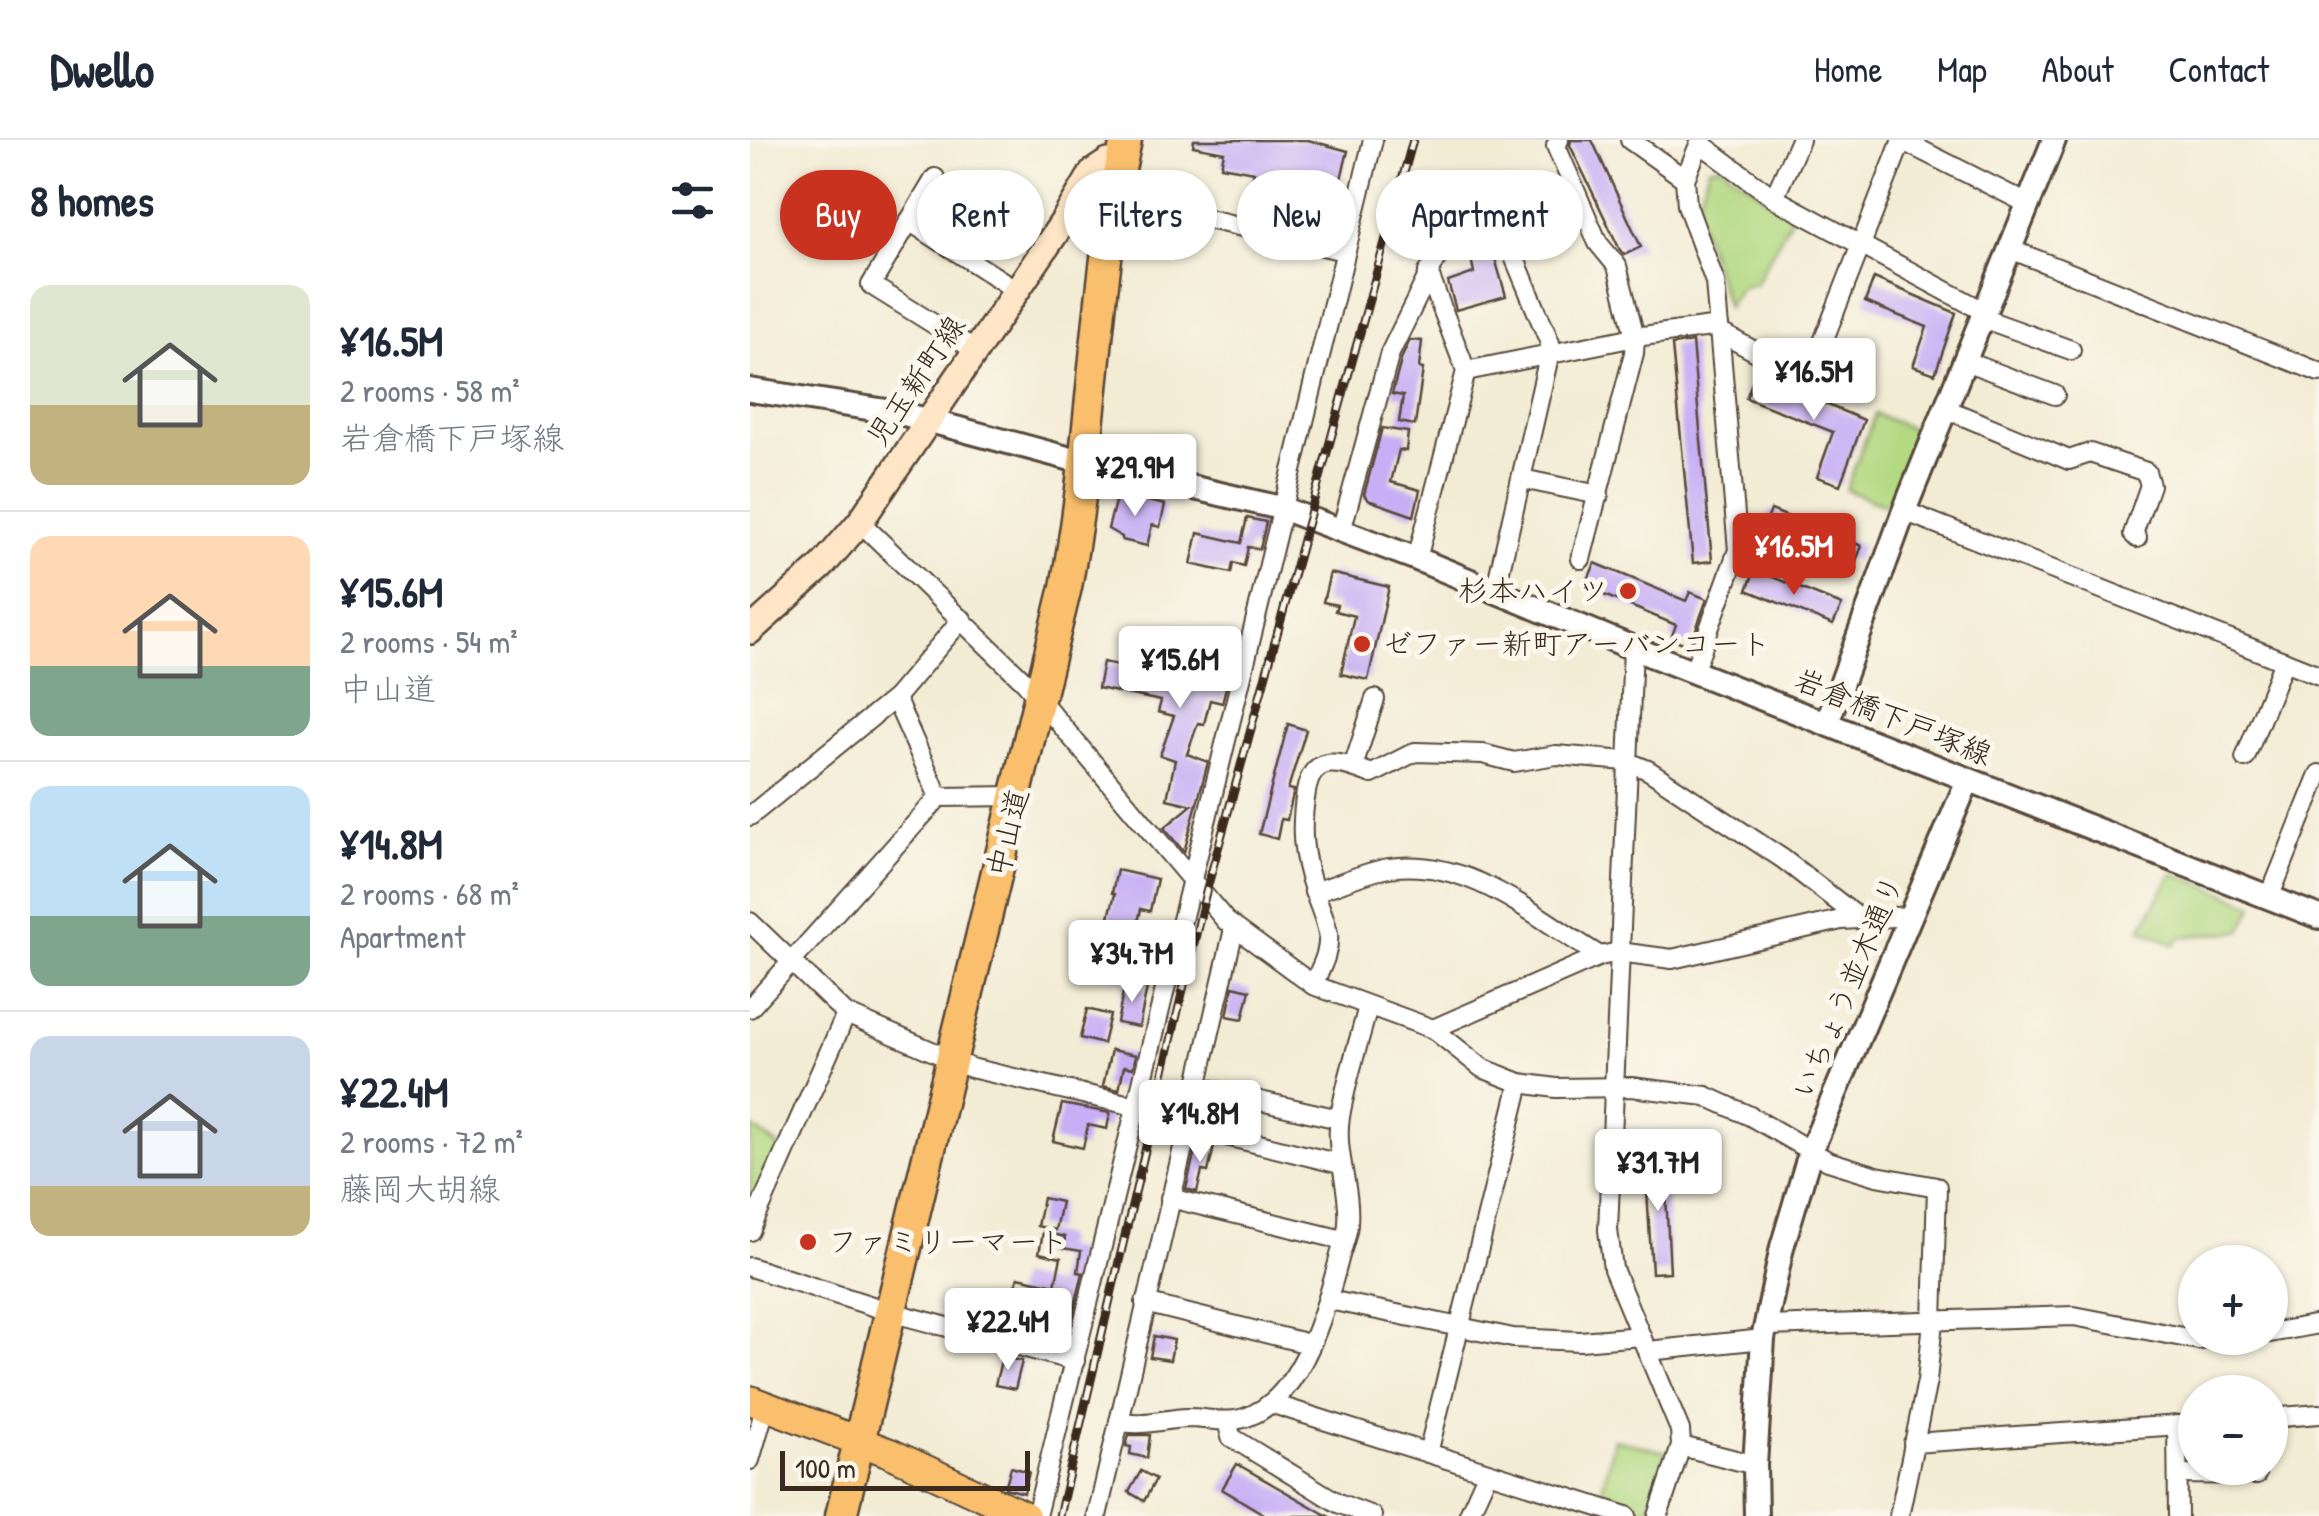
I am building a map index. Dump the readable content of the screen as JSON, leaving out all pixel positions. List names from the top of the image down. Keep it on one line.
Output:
{"streets":{"highway":["中山道"],"main road":["児玉新町線"],"street":["岩倉橋下戸塚線","いちょう並木通り"]},"crossings":[["児玉新町線","岩倉橋下戸塚線"],["岩倉橋下戸塚線","中山道"],["岩倉橋下戸塚線","いちょう並木通り"]],"places":["杉本ハイツ","ゼファー新町アーバンコート","ファミリーマート"],"scale_bar":"100 m","page":{"header":"Dwello","nav":["Home","Map","About","Contact"],"heading":"8 homes","chip":["Buy","Rent","Filters","New","Apartment"],"list":[{"name":"¥16.5M","note":"2 rooms · 58 m² · 岩倉橋下戸塚線"},{"name":"¥15.6M","note":"2 rooms · 54 m² · 中山道"},{"name":"¥14.8M","note":"2 rooms · 68 m² · Apartment"},{"name":"¥22.4M","note":"2 rooms · 72 m² · 藤岡大胡線"}],"price":["¥16.5M","¥29.9M","¥16.5M","¥15.6M","¥34.7M","¥14.8M","¥31.7M","¥22.4M"],"map_buttons":["+","−"],"scale":"100 m"}}
